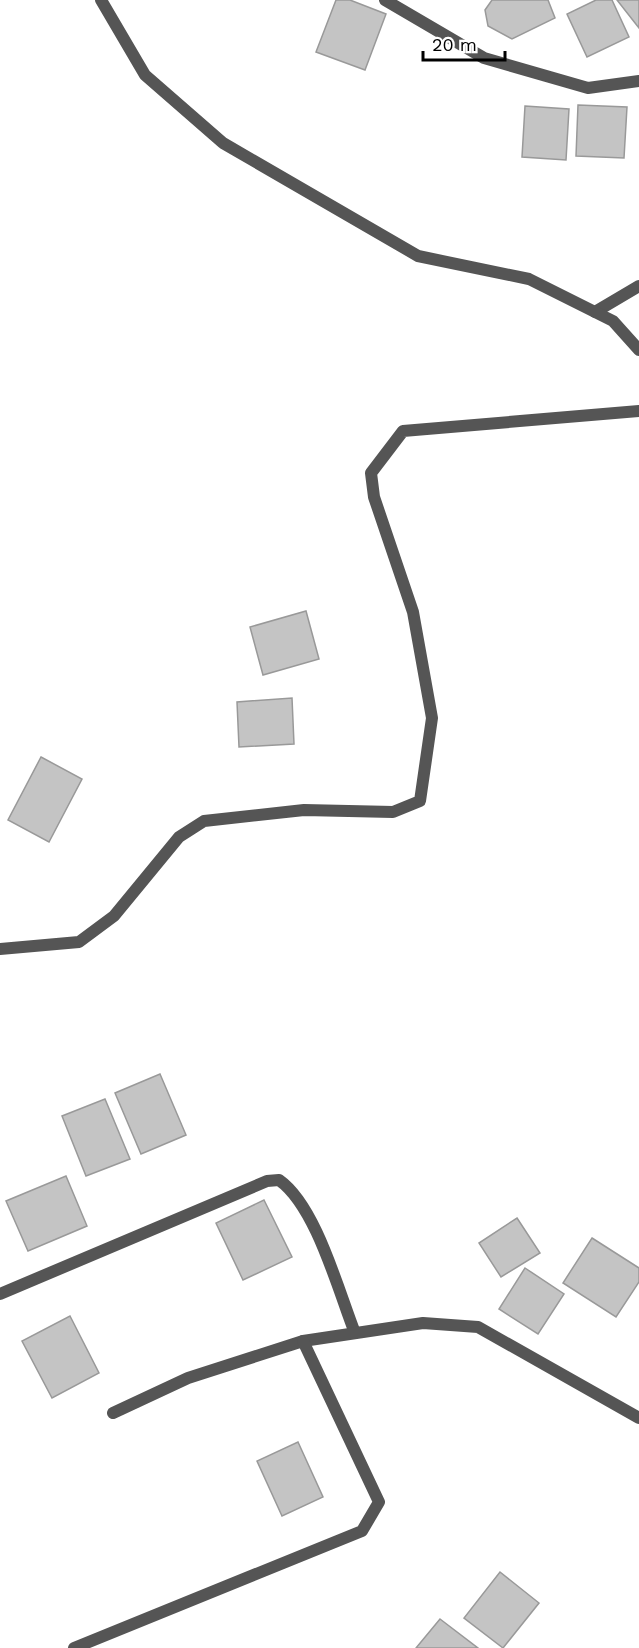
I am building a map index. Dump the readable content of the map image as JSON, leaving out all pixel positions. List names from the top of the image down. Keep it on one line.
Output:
{"scale_bar":"20 m"}
